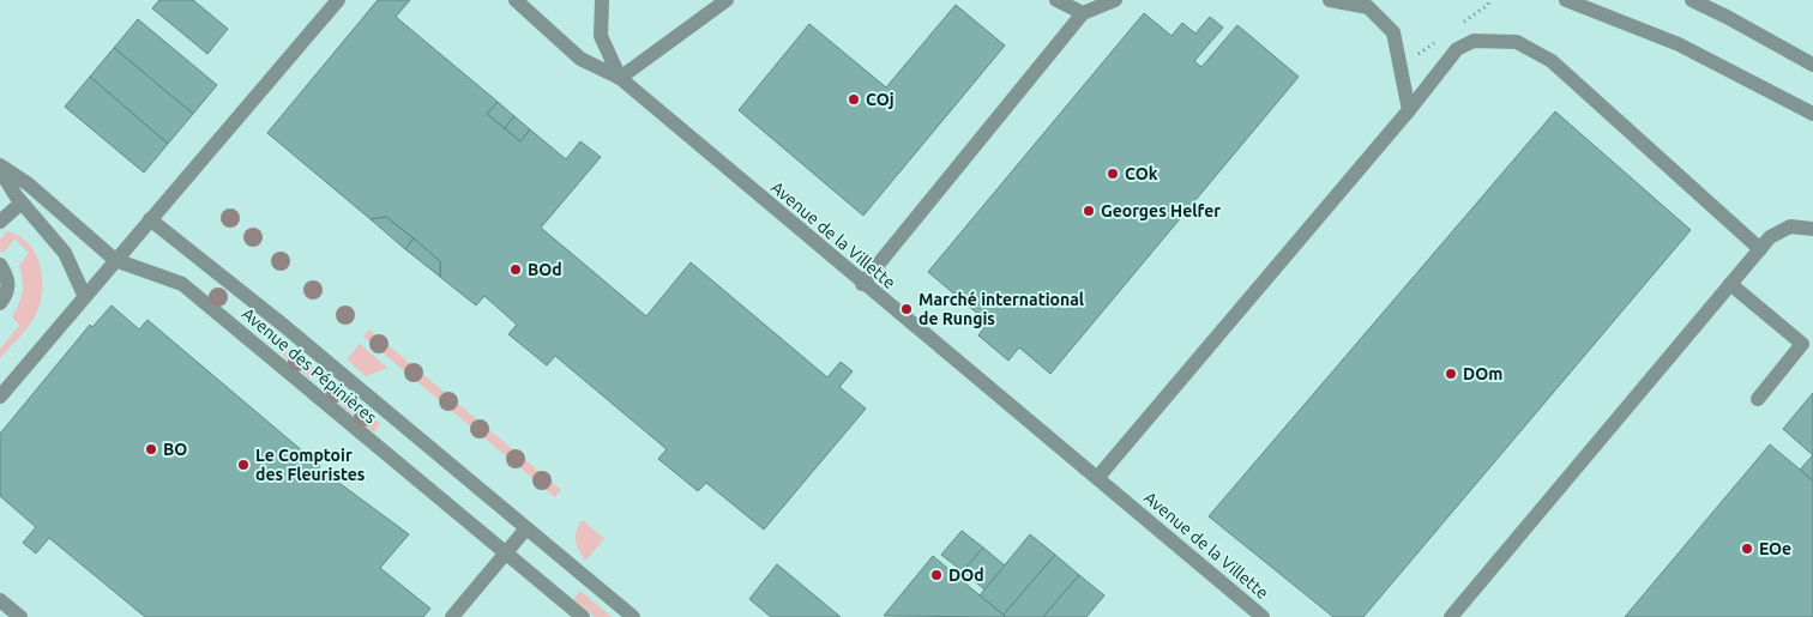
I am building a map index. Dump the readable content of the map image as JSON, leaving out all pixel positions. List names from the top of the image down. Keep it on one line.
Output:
{"streets":{"street":["Avenue de la Villette","Avenue des Pépinières"]},"places":["COj","COk","Georges Helfer","BOd","Marché international de Rungis","DOm","BO","Le Comptoir des Fleuristes","EOe","DOd"]}
